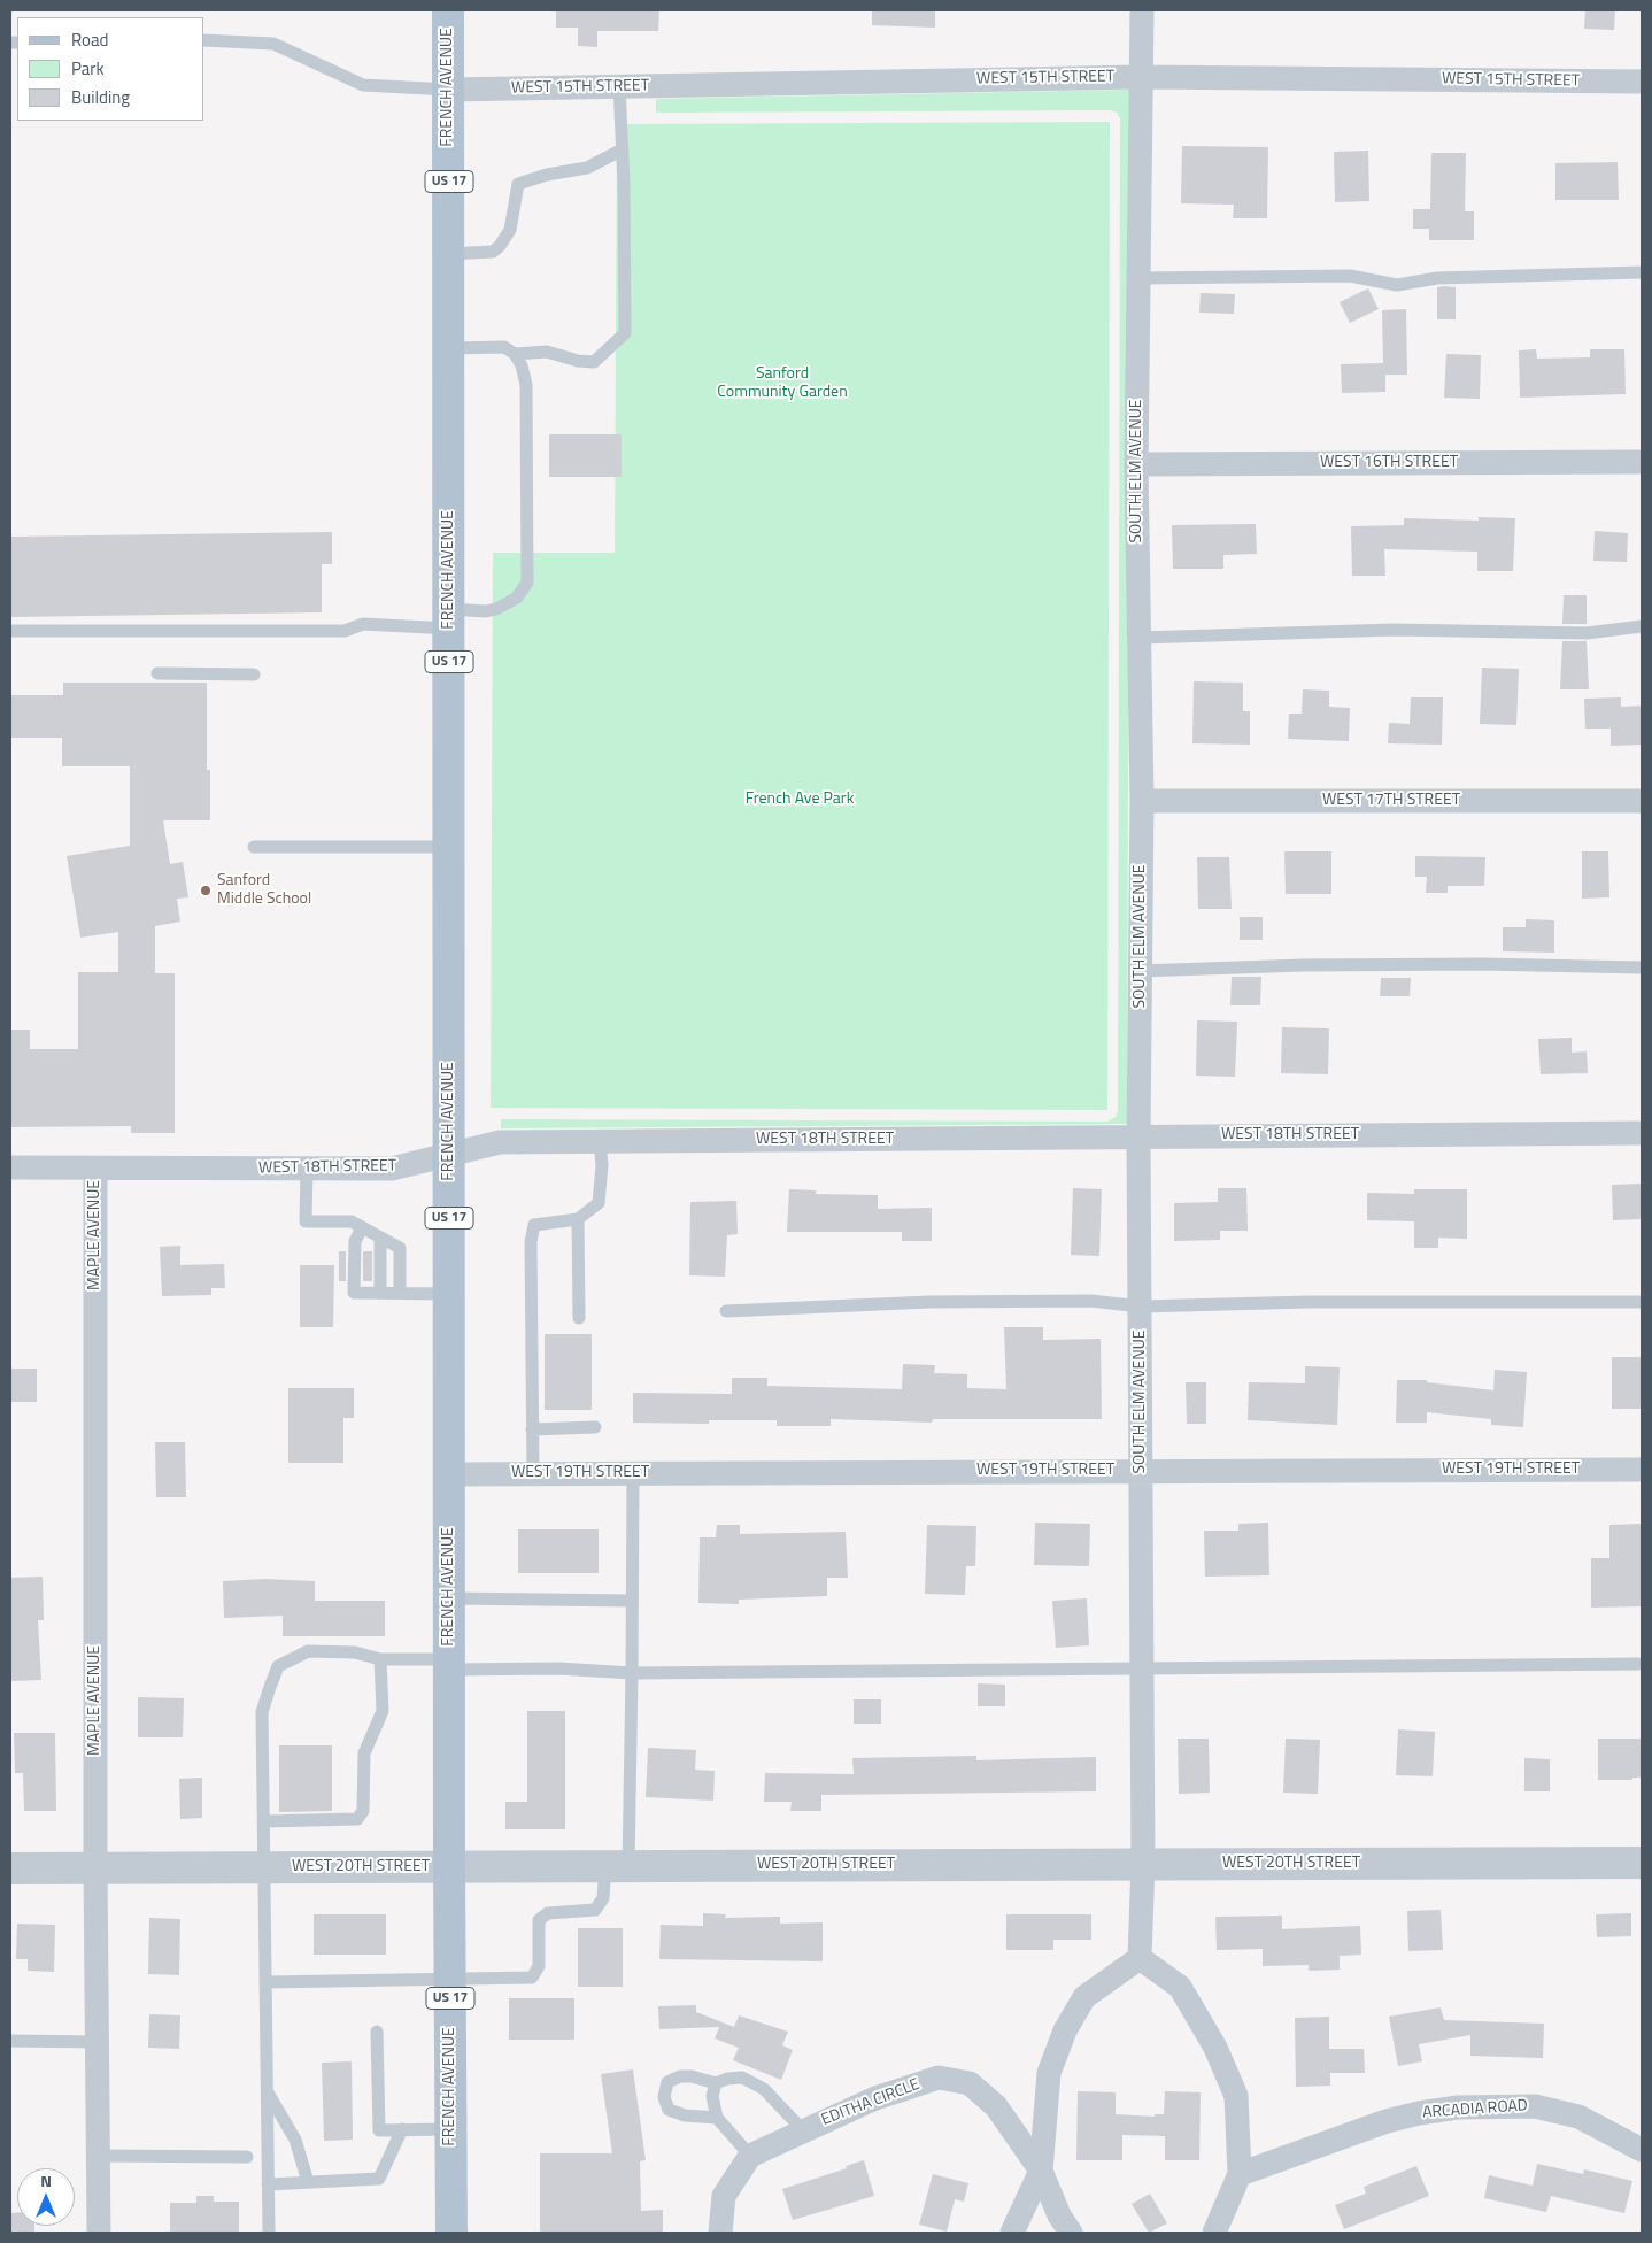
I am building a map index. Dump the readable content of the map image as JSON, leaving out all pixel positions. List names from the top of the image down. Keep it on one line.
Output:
{"streets":{"main road":["FRENCH AVENUE","US 17"],"street":["WEST 15TH STREET","WEST 16TH STREET","SOUTH ELM AVENUE","WEST 17TH STREET","WEST 18TH STREET","MAPLE AVENUE","WEST 19TH STREET","WEST 20TH STREET","EDITHA CIRCLE","ARCADIA ROAD"]},"crossings":[["WEST 15TH STREET","FRENCH AVENUE"],["WEST 15TH STREET","SOUTH ELM AVENUE"],["FRENCH AVENUE","WEST 18TH STREET"],["FRENCH AVENUE","WEST 19TH STREET"],["FRENCH AVENUE","WEST 20TH STREET"],["WEST 16TH STREET","SOUTH ELM AVENUE"],["SOUTH ELM AVENUE","WEST 17TH STREET"],["SOUTH ELM AVENUE","WEST 18TH STREET"],["SOUTH ELM AVENUE","WEST 19TH STREET"],["SOUTH ELM AVENUE","WEST 20TH STREET"],["WEST 18TH STREET","MAPLE AVENUE"],["MAPLE AVENUE","WEST 20TH STREET"]],"parks":["Sanford Community Garden","French Ave Park"],"places":["Sanford Middle School"],"legend":["Road","Park","Building"],"north":"top"}
